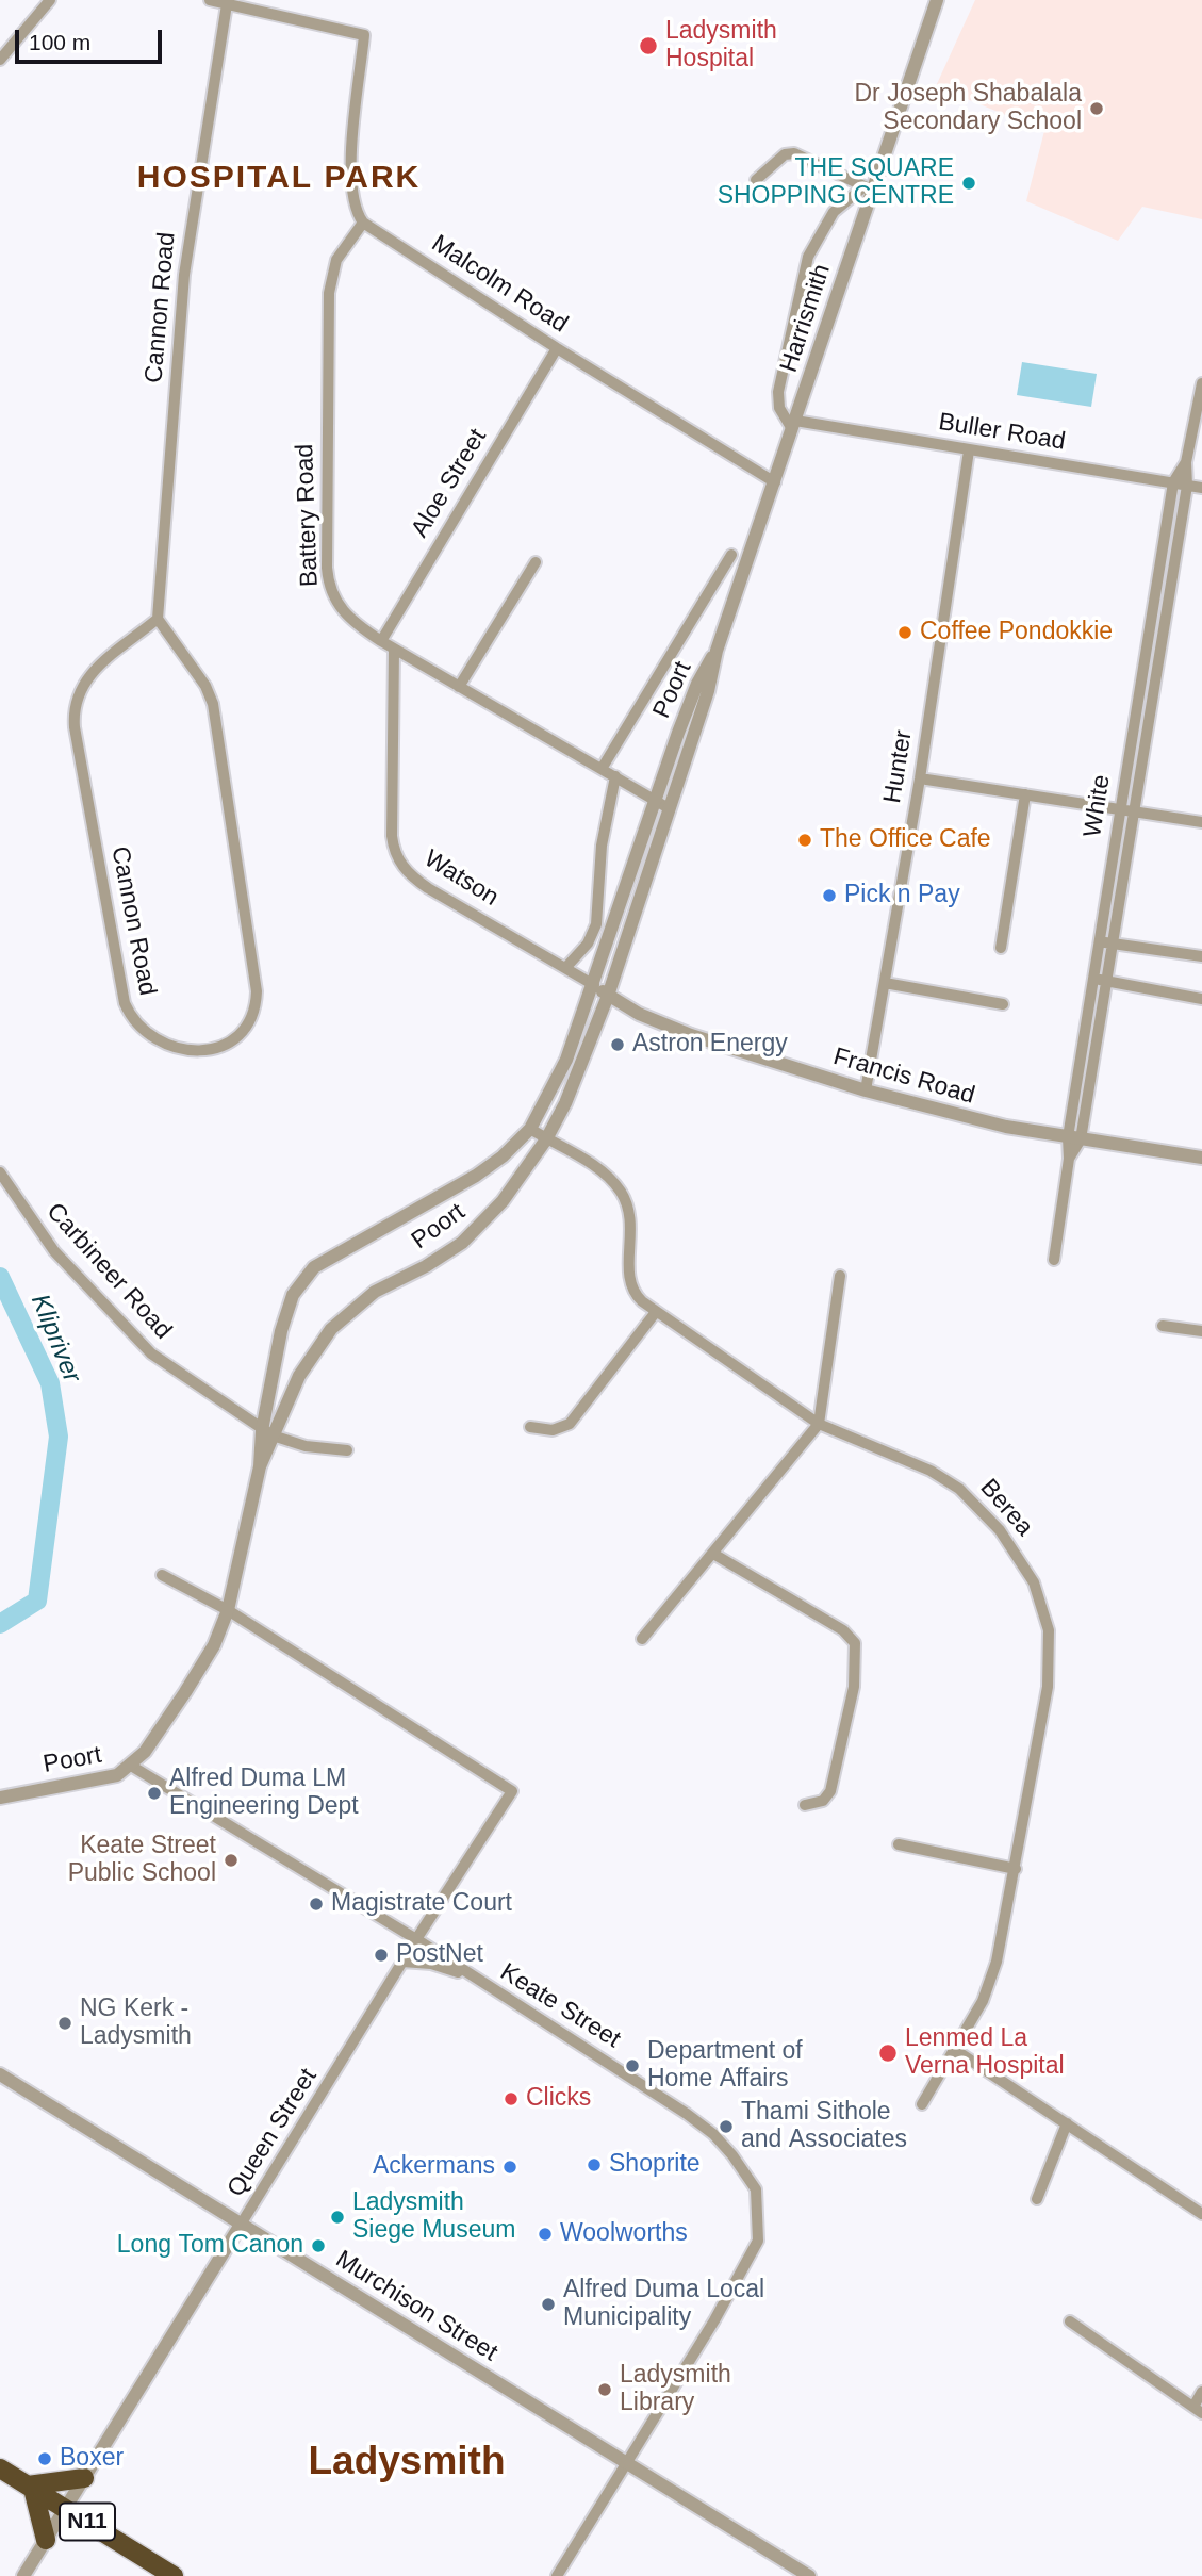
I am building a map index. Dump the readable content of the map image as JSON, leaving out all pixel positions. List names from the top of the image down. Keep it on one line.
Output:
{"streets":{"highway":["N11"],"street":["Malcolm Road","Cannon Road","Harrismith","Buller Road","Aloe Street","Battery Road","Poort","Hunter","White","Watson","Francis Road","Carbineer Road","Berea","Keate Street","Queen Street","Murchison Street"]},"crossings":[["Malcolm Road","Harrismith"],["Malcolm Road","Aloe Street"],["Malcolm Road","Battery Road"],["Harrismith","Buller Road"],["Harrismith","Poort"],["Buller Road","Hunter"],["Buller Road","White"],["Aloe Street","Battery Road"],["Battery Road","Poort"],["Battery Road","Watson"],["Poort","Watson"],["Poort","Francis Road"],["Poort","Carbineer Road"],["Poort","Berea"],["Poort","Keate Street"],["Poort","Queen Street"],["Hunter","Francis Road"],["White","Francis Road"],["Watson","Francis Road"],["Keate Street","Queen Street"],["Keate Street","Murchison Street"],["Queen Street","Murchison Street"],["Queen Street","N11"]],"districts":["HOSPITAL PARK","Ladysmith"],"water":["Klipriver"],"places":["Ladysmith Hospital","Dr Joseph Shabalala Secondary School","THE SQUARE SHOPPING CENTRE","Coffee Pondokkie","The Office Cafe","Pick n Pay","Astron Energy","Alfred Duma LM Engineering Dept","Keate Street Public School","Magistrate Court","PostNet","NG Kerk - Ladysmith","Lenmed La Verna Hospital","Department of Home Affairs","Clicks","Thami Sithole and Associates","Shoprite","Ackermans","Ladysmith Siege Museum","Woolworths","Long Tom Canon","Alfred Duma Local Municipality","Ladysmith Library","Boxer"],"scale_bar":"100 m"}
